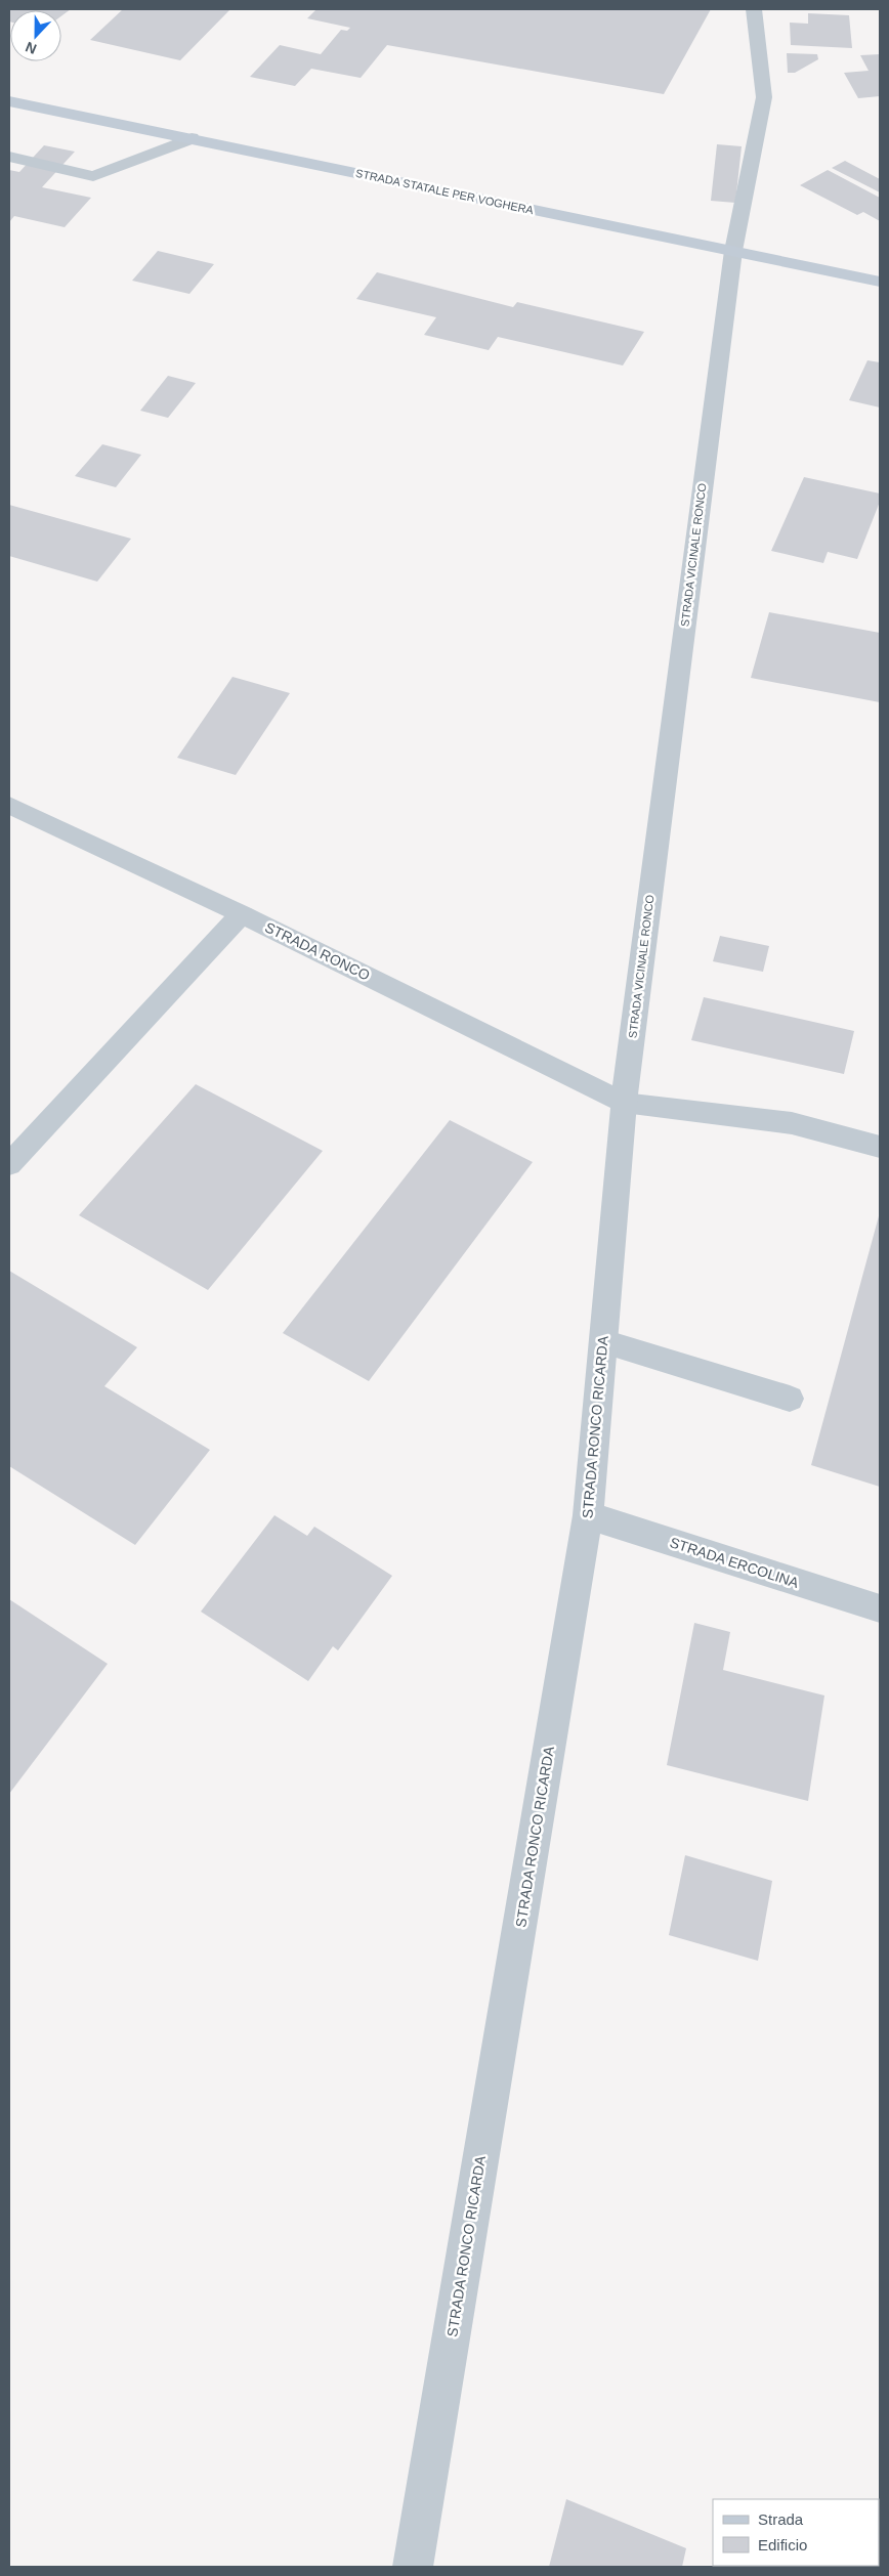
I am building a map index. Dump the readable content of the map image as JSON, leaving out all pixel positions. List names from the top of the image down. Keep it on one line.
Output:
{"streets":{"main road":["STRADA STATALE PER VOGHERA"],"street":["STRADA VICINALE RONCO","STRADA RONCO","STRADA RONCO RICARDA","STRADA ERCOLINA"]},"crossings":[["STRADA STATALE PER VOGHERA","STRADA VICINALE RONCO"],["STRADA VICINALE RONCO","STRADA RONCO"],["STRADA VICINALE RONCO","STRADA RONCO RICARDA"],["STRADA RONCO","STRADA RONCO RICARDA"],["STRADA RONCO RICARDA","STRADA ERCOLINA"]],"legend":["Strada","Edificio"],"north":"bottom"}
